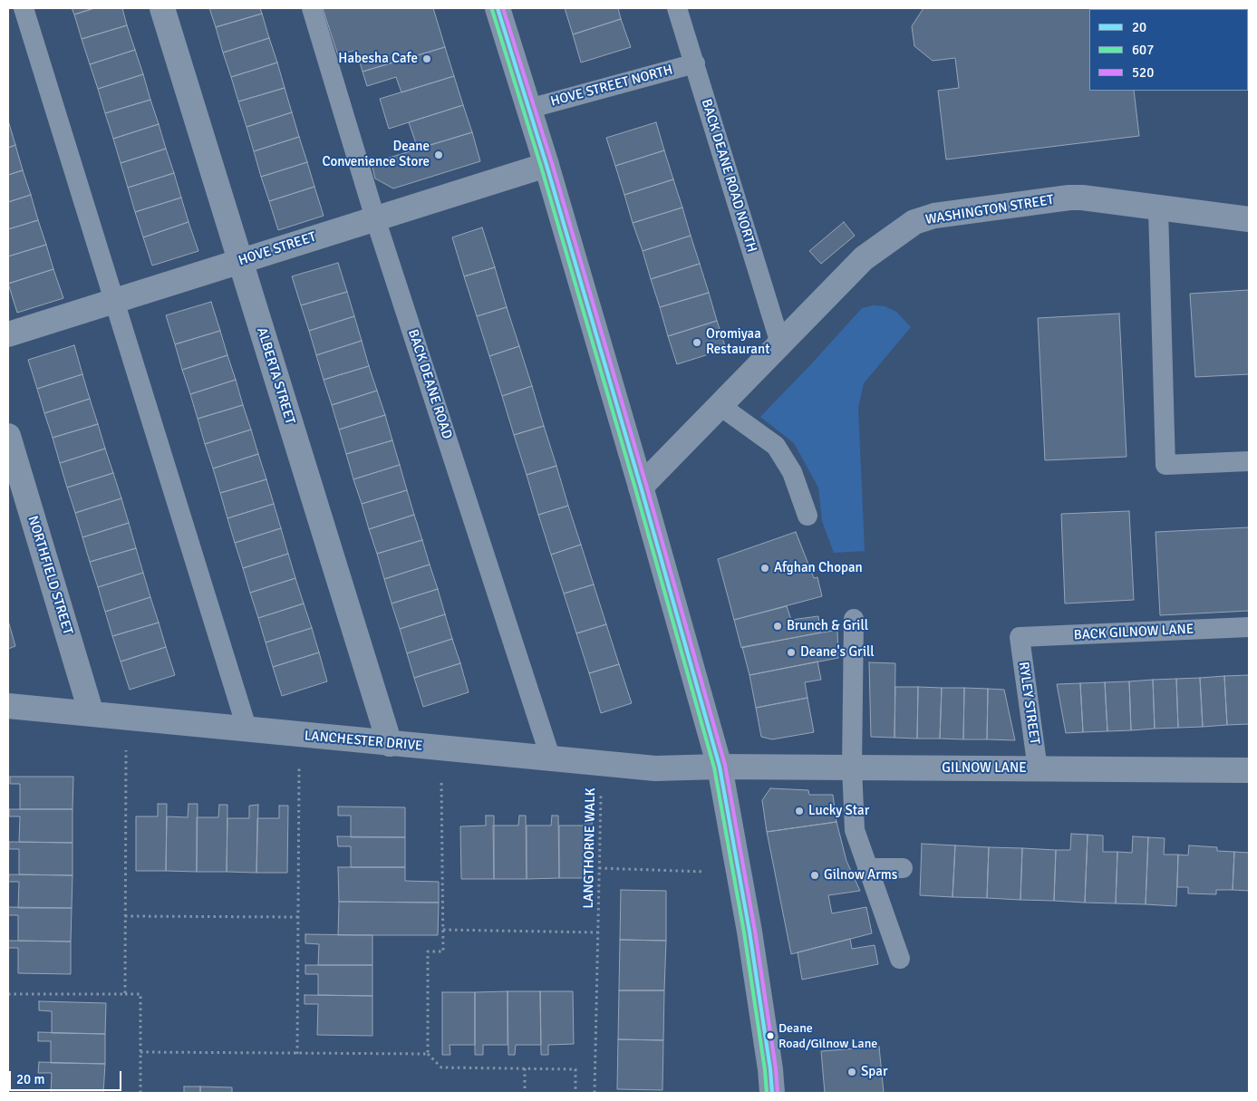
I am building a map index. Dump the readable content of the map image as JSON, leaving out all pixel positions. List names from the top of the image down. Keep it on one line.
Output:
{"streets":{"street":["WASHINGTON STREET","HOVE STREET","ALBERTA STREET","NORTHFIELD STREET","LANCHESTER DRIVE","GILNOW LANE"],"lane":["HOVE STREET NORTH","BACK DEANE ROAD NORTH","BACK DEANE ROAD","BACK GILNOW LANE","RYLEY STREET"],"path":["LANGTHORNE WALK"]},"crossings":[["HOVE STREET NORTH","BACK DEANE ROAD NORTH"],["BACK DEANE ROAD NORTH","WASHINGTON STREET"],["HOVE STREET","ALBERTA STREET"],["HOVE STREET","BACK DEANE ROAD"],["ALBERTA STREET","LANCHESTER DRIVE"],["BACK DEANE ROAD","LANCHESTER DRIVE"],["NORTHFIELD STREET","LANCHESTER DRIVE"],["BACK GILNOW LANE","RYLEY STREET"],["RYLEY STREET","GILNOW LANE"],["LANCHESTER DRIVE","GILNOW LANE"],["LANCHESTER DRIVE","LANGTHORNE WALK"]],"places":["Habesha Cafe","Deane Convenience Store","Oromiyaa Restaurant","Afghan Chopan","Brunch & Grill","Deane's Grill","Lucky Star","Gilnow Arms","Deane Road/Gilnow Lane","Spar"],"lines":["transit line 20","transit line 520","transit line 607"],"legend":["20","607","520"],"scale_bar":"20 m"}
